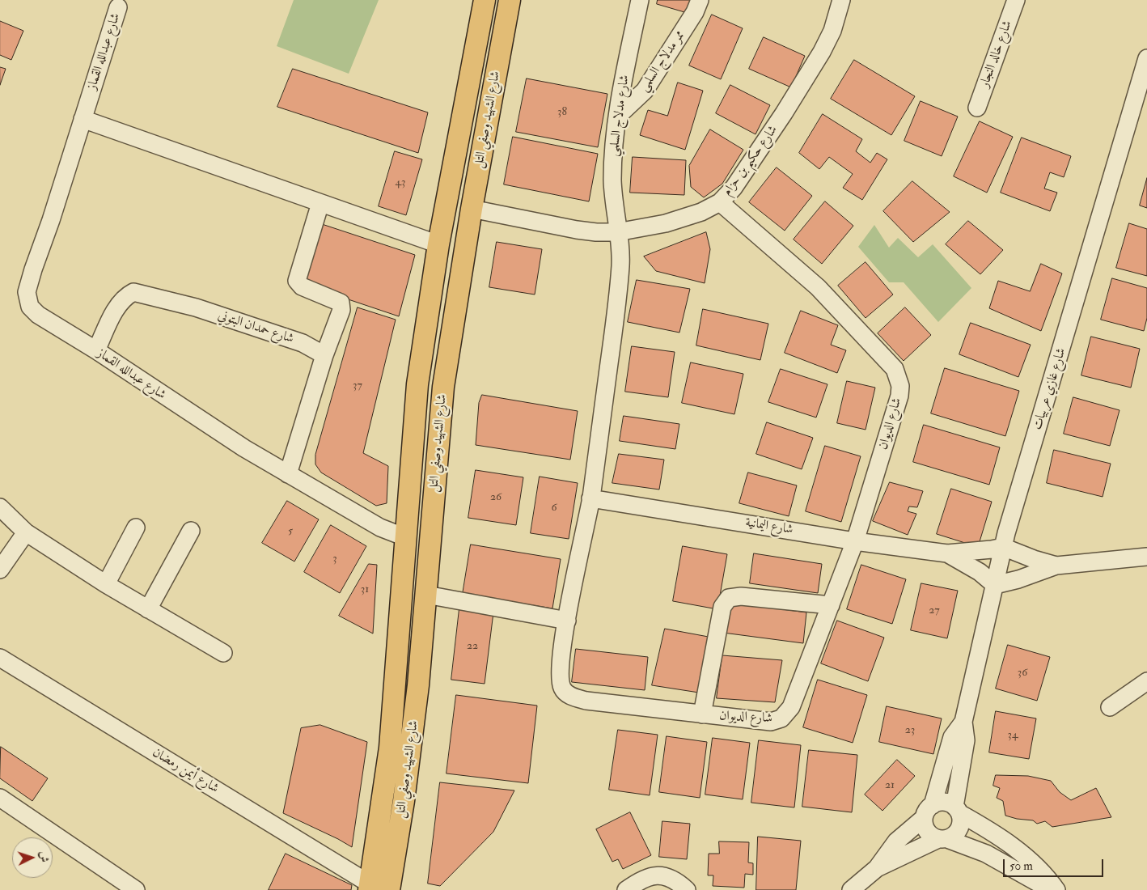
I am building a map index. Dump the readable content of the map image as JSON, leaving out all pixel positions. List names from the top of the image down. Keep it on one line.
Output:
{"streets":{"main road":["شارع الشهيد وصفي التل"],"street":["شارع عبدالله القماز","شارع خالد النجار","ممر مدلاج السلمي","شارع مدلاج السلمي","شارع حكيم بن حزام","شارع حمدان البتوني","شارع غازي عربيات","شارع الديوان","شارع اليمانية","شارع أيمن رمضان"]},"crossings":[["شارع عبدالله القماز","شارع الشهيد وصفي التل"],["شارع عبدالله القماز","شارع حمدان البتوني"],["ممر مدلاج السلمي","شارع مدلاج السلمي"],["شارع مدلاج السلمي","شارع حكيم بن حزام"],["شارع مدلاج السلمي","شارع الديوان"],["شارع الشهيد وصفي التل","شارع حكيم بن حزام"],["شارع الشهيد وصفي التل","شارع أيمن رمضان"],["شارع حكيم بن حزام","شارع الديوان"],["شارع غازي عربيات","شارع اليمانية"],["شارع الديوان","شارع اليمانية"]],"house_numbers":["38","43","37","26","6","5","3","31","27","22","36","23","34","21"],"scale_bar":"50 m","north":"right"}
